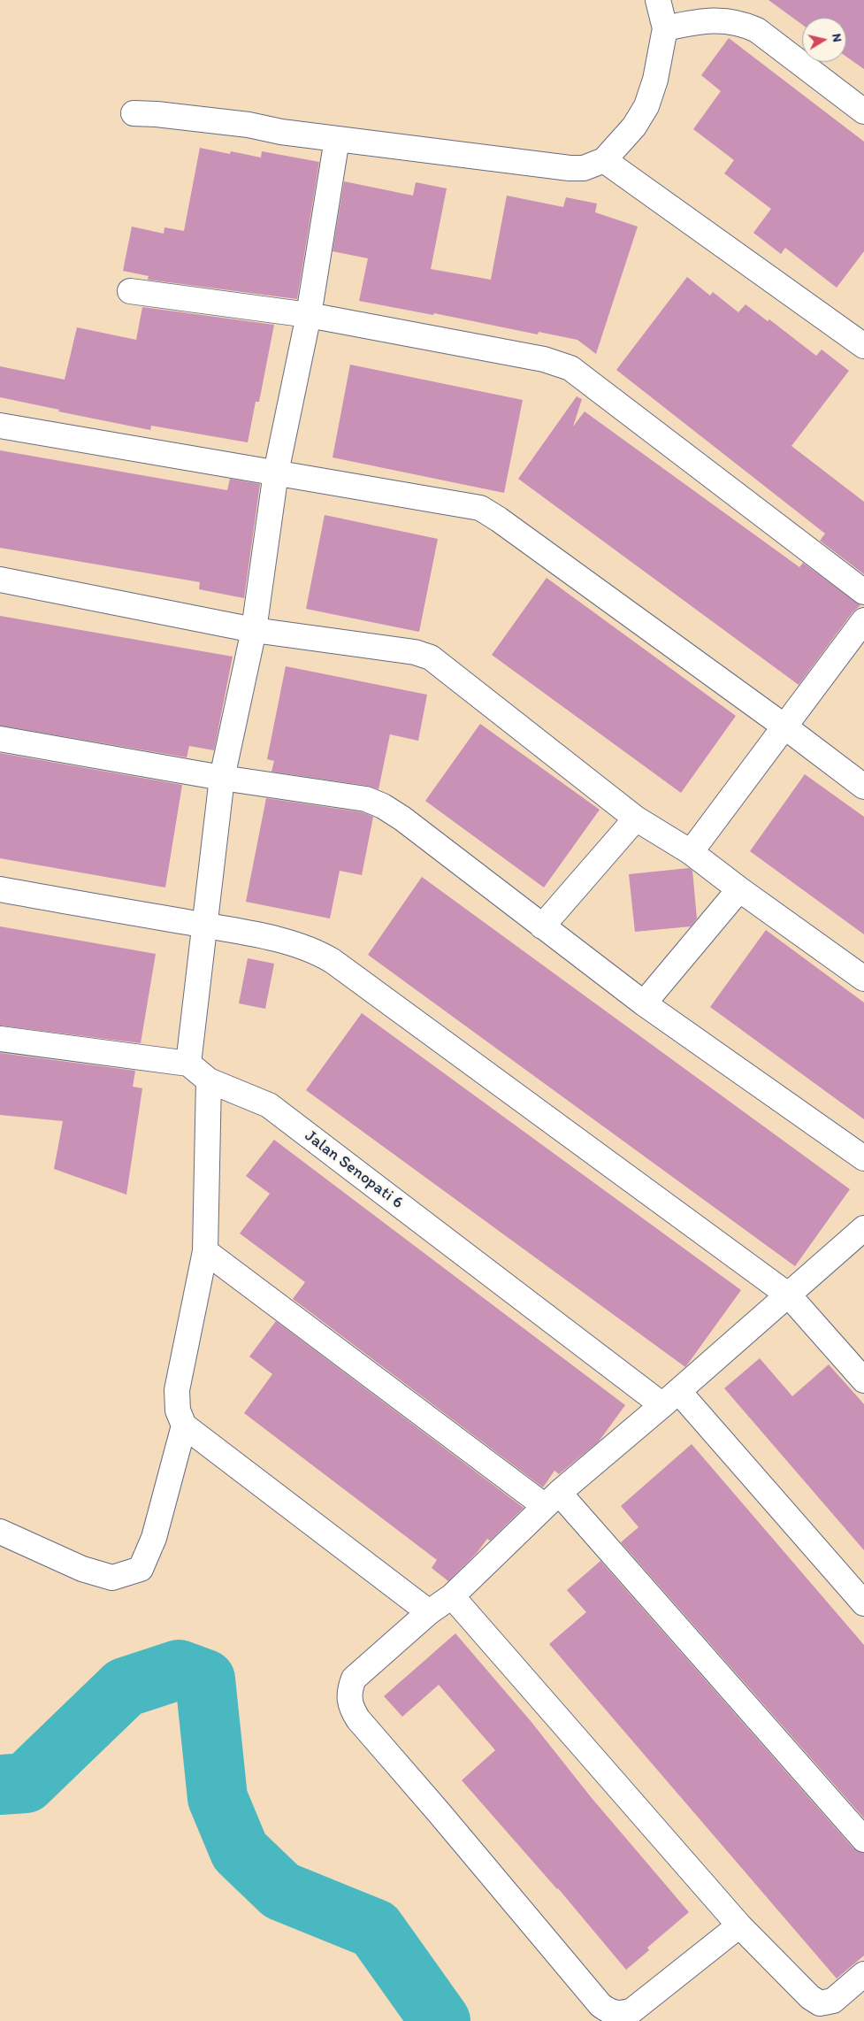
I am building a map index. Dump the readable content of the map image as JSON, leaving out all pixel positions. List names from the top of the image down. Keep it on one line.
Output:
{"streets":{"street":["Jalan Senopati 6"]},"north":"right"}
